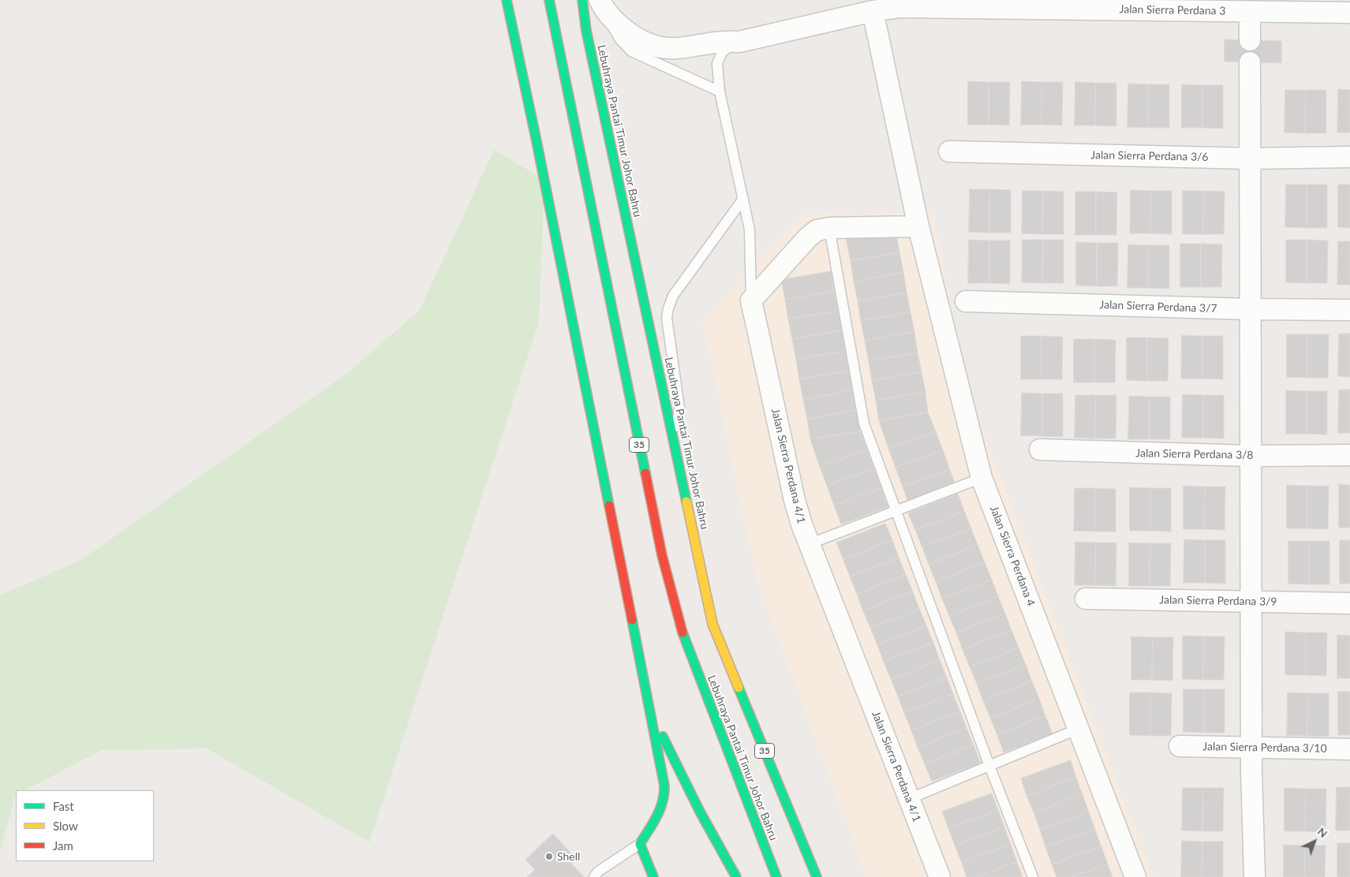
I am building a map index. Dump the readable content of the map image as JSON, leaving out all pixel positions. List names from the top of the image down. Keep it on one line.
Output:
{"streets":{"highway":["Lebuhraya Pantai Timur Johor Bahru","35"],"street":["Jalan Sierra Perdana 3","Jalan Sierra Perdana 3/6","Jalan Sierra Perdana 3/7","Jalan Sierra Perdana 3/8","Jalan Sierra Perdana 4/1","Jalan Sierra Perdana 4","Jalan Sierra Perdana 3/9","Jalan Sierra Perdana 3/10"]},"crossings":[["Jalan Sierra Perdana 3","Jalan Sierra Perdana 4"]],"places":["Shell"],"legend":["Fast","Slow","Jam"],"north":"top right"}
